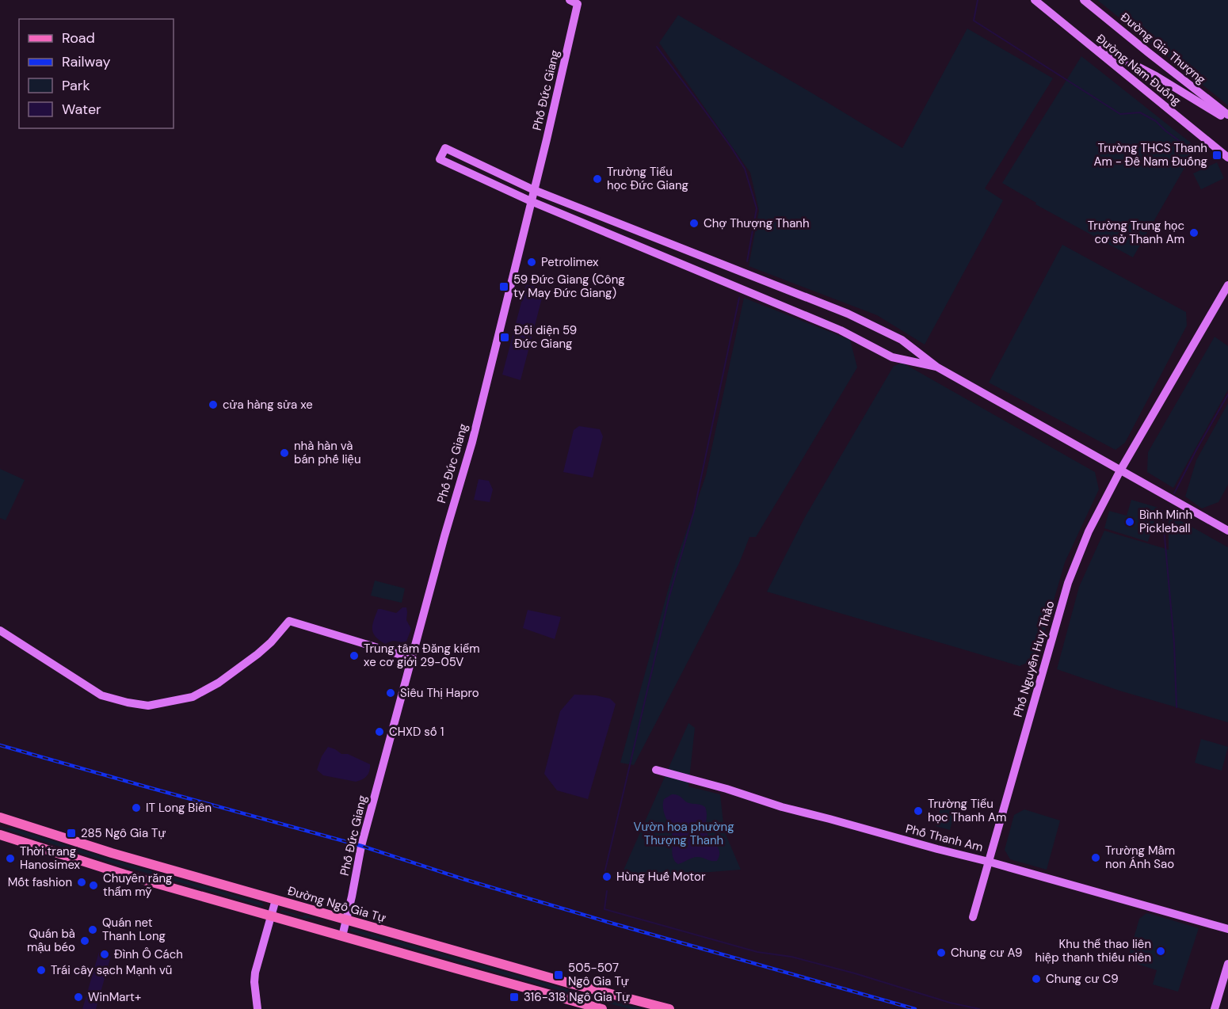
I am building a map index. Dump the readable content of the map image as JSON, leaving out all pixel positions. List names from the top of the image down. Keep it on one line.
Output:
{"streets":{"main road":["Đường Ngô Gia Tự"],"street":["Đường Gia Thượng","Đường Nam Đuống","Phố Đức Giang","Phố Nguyễn Huy Thảo","Phố Thanh Am"]},"crossings":[["Phố Đức Giang","Đường Ngô Gia Tự"],["Phố Nguyễn Huy Thảo","Phố Thanh Am"]],"parks":["Vườn hoa phường Thượng Thanh"],"places":{"transit":["Trường THCS Thanh Am - Đê Nam Đuống","59 Đức Giang (Công ty May Đức Giang)","Đối diện 59 Đức Giang","285 Ngô Gia Tự","505-507 Ngô Gia Tự","316-318 Ngô Gia Tự"],"other":["Trường Tiểu học Đức Giang","Chợ Thượng Thanh","Trường Trung học cơ sở Thanh Am","Petrolimex","cửa hàng sửa xe","nhà hàn và bán phế liệu","Bình Minh Pickleball","Trung tâm Đăng kiểm xe cơ giới 29-05V","Siêu Thị Hapro","CHXD số 1","IT Long Biên","Trường Tiểu học Thanh Am","Trường Mầm non Ánh Sao","Thời trang Hanosimex","Hùng Huế Motor","Mốt fashion","Chuyên răng thẩm mỹ","Quán net Thanh Long","Quán bà mậu béo","Khu thể thao liên hiệp thanh thiếu niên","Chung cư A9","Đình Ô Cách","Trái cây sạch Mạnh vũ","Chung cư C9","WinMart+"]},"legend":["Road","Railway","Park","Water"]}
